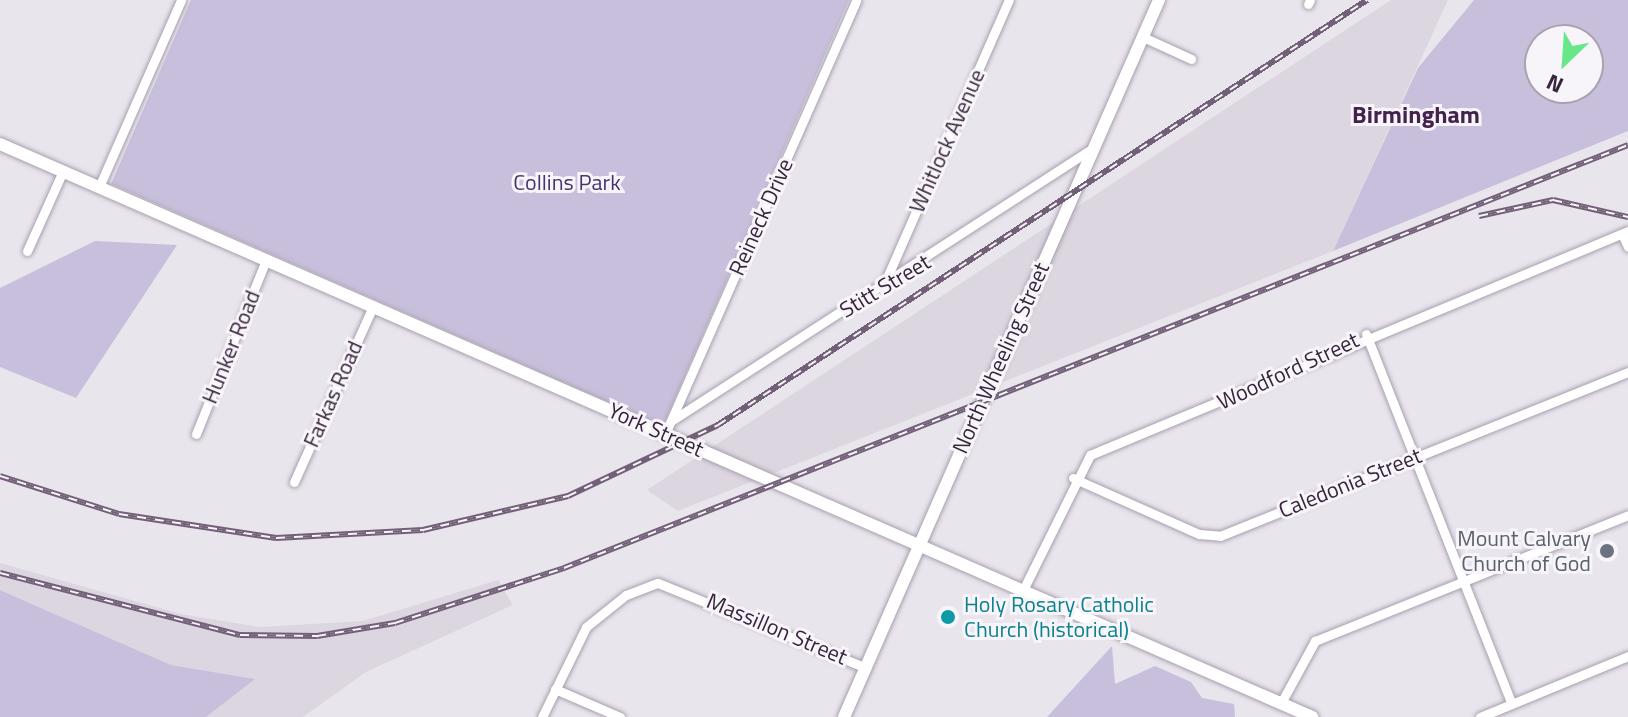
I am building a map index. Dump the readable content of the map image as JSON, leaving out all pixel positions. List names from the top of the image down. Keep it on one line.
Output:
{"streets":{"street":["Whitlock Avenue","Reineck Drive","Stitt Street","Hunker Road","North Wheeling Street","Woodford Street","Farkas Road","York Street","Caledonia Street","Massillon Street"]},"crossings":[["Whitlock Avenue","Stitt Street"],["Reineck Drive","Stitt Street"],["Reineck Drive","York Street"],["Stitt Street","North Wheeling Street"],["Hunker Road","York Street"],["North Wheeling Street","York Street"],["North Wheeling Street","Massillon Street"],["Woodford Street","York Street"],["Woodford Street","Caledonia Street"],["Farkas Road","York Street"]],"districts":["Birmingham"],"parks":["Collins Park"],"places":["Mount Calvary Church of God","Holy Rosary Catholic Church (historical)"],"north":"bottom left"}
